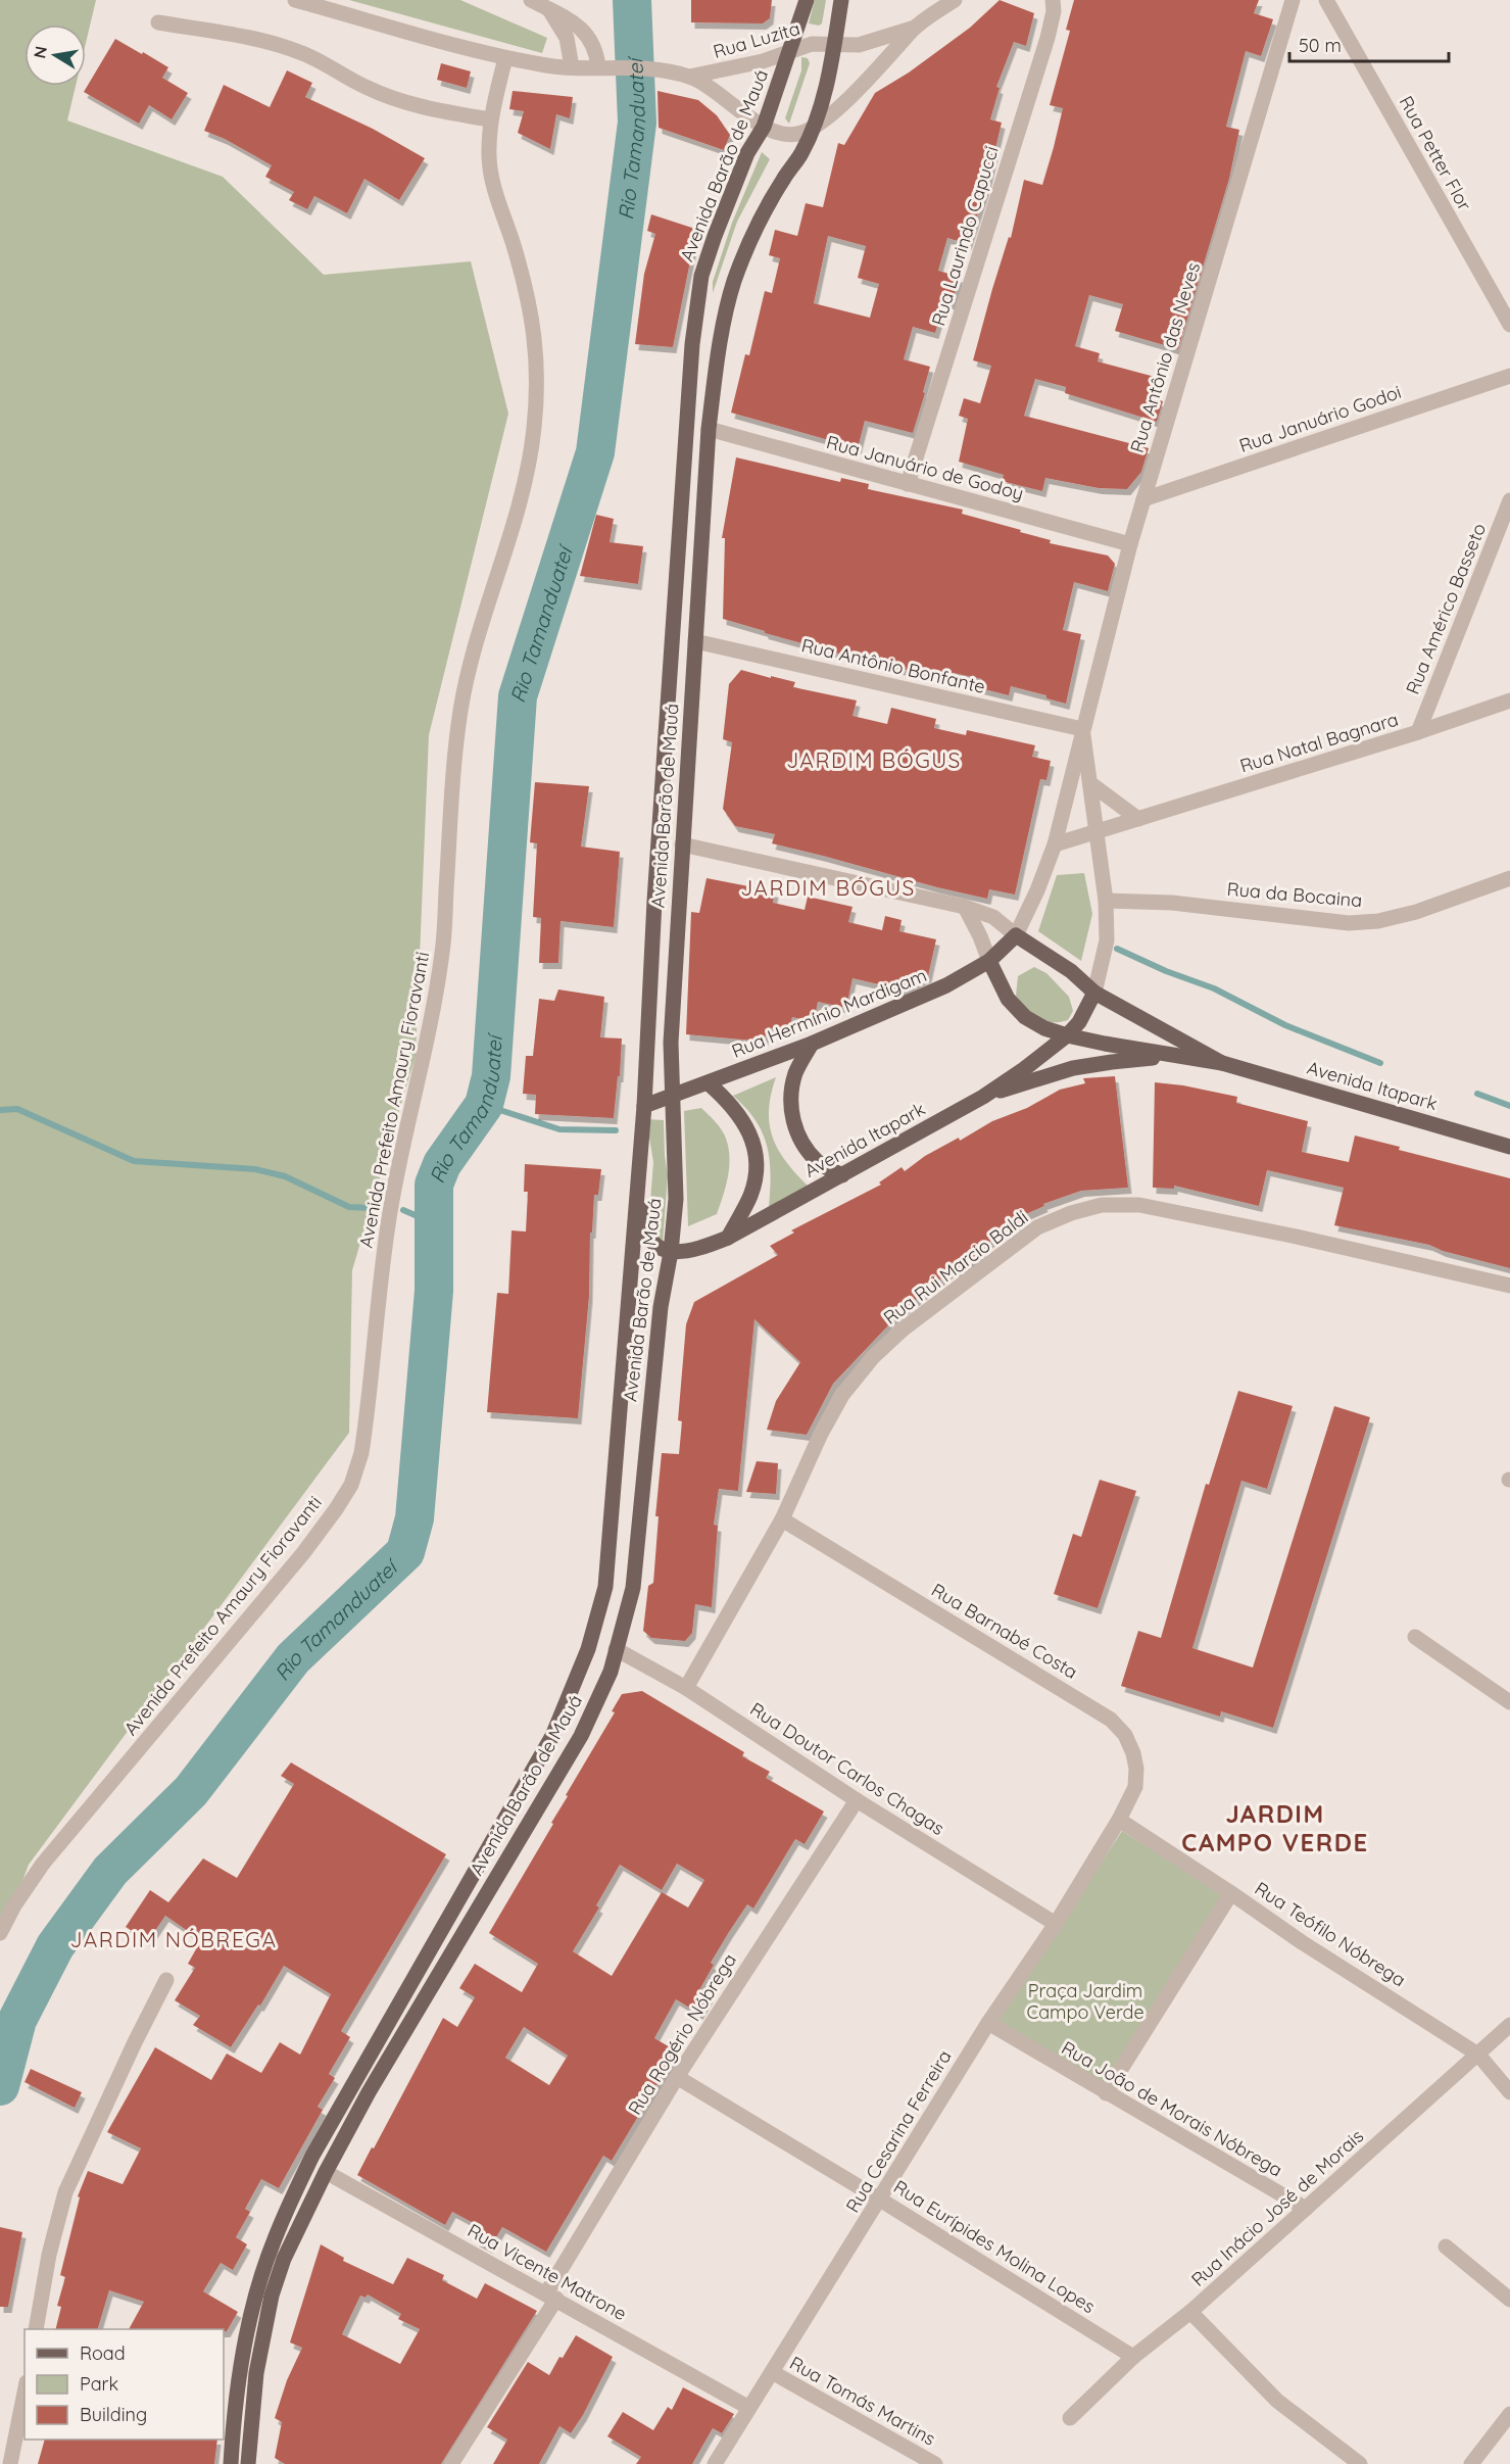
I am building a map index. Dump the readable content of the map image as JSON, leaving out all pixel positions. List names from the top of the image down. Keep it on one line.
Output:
{"streets":{"main road":["Avenida Barão de Mauá","Rua Hermínio Mardigam","Avenida Itapark"],"street":["Rua Luzita","Rua Petter Flor","Rua Laurindo Capucci","Rua Antônio das Neves","Rua Januário Godoi","Rua Januário de Godoy","Rua Américo Basseto","Rua Antônio Bonfante","Rua Natal Bagnara","Rua da Bocaina","Avenida Prefeito Amaury Fioravanti","Rua Rui Marcio Baldi","Rua Barnabé Costa","Rua Doutor Carlos Chagas","Rua Teófilo Nóbrega","Rua Rogério Nóbrega","Rua João de Morais Nóbrega","Rua Cesarina Ferreira","Rua Inácio José de Morais","Rua Eurípides Molina Lopes","Rua Vicente Matrone","Rua Tomás Martins"]},"crossings":[["Rua Luzita","Avenida Barão de Mauá"],["Rua Luzita","Avenida Prefeito Amaury Fioravanti"],["Avenida Barão de Mauá","Rua Januário de Godoy"],["Avenida Barão de Mauá","Rua Antônio Bonfante"],["Avenida Barão de Mauá","Rua Hermínio Mardigam"],["Avenida Barão de Mauá","Avenida Itapark"],["Avenida Barão de Mauá","Rua Doutor Carlos Chagas"],["Avenida Barão de Mauá","Rua Vicente Matrone"],["Rua Laurindo Capucci","Rua Januário de Godoy"],["Rua Antônio das Neves","Rua Januário Godoi"],["Rua Antônio das Neves","Rua Januário de Godoy"],["Rua Antônio das Neves","Rua Antônio Bonfante"],["Rua Antônio das Neves","Rua Natal Bagnara"],["Rua Antônio das Neves","Rua da Bocaina"],["Rua Antônio das Neves","Rua Hermínio Mardigam"],["Rua Antônio das Neves","Avenida Itapark"],["Rua Américo Basseto","Rua Natal Bagnara"],["Rua Hermínio Mardigam","Avenida Itapark"],["Rua Rui Marcio Baldi","Rua Barnabé Costa"],["Rua Rui Marcio Baldi","Rua Doutor Carlos Chagas"],["Rua Barnabé Costa","Rua Teófilo Nóbrega"],["Rua Barnabé Costa","Rua Cesarina Ferreira"],["Rua Doutor Carlos Chagas","Rua Rogério Nóbrega"],["Rua Doutor Carlos Chagas","Rua Cesarina Ferreira"],["Rua Teófilo Nóbrega","Rua Cesarina Ferreira"],["Rua Teófilo Nóbrega","Rua Inácio José de Morais"],["Rua Rogério Nóbrega","Rua Eurípides Molina Lopes"],["Rua Rogério Nóbrega","Rua Vicente Matrone"],["Rua João de Morais Nóbrega","Rua Cesarina Ferreira"],["Rua João de Morais Nóbrega","Rua Inácio José de Morais"],["Rua Cesarina Ferreira","Rua Eurípides Molina Lopes"],["Rua Cesarina Ferreira","Rua Vicente Matrone"],["Rua Cesarina Ferreira","Rua Tomás Martins"],["Rua Inácio José de Morais","Rua Eurípides Molina Lopes"]],"districts":["JARDIM BÓGUS","JARDIM BÓGUS","JARDIM CAMPO VERDE","JARDIM NÓBREGA"],"water":["Rio Tamanduateí"],"parks":["Praça Jardim Campo Verde"],"legend":["Road","Park","Building"],"scale_bar":"50 m","north":"left"}
